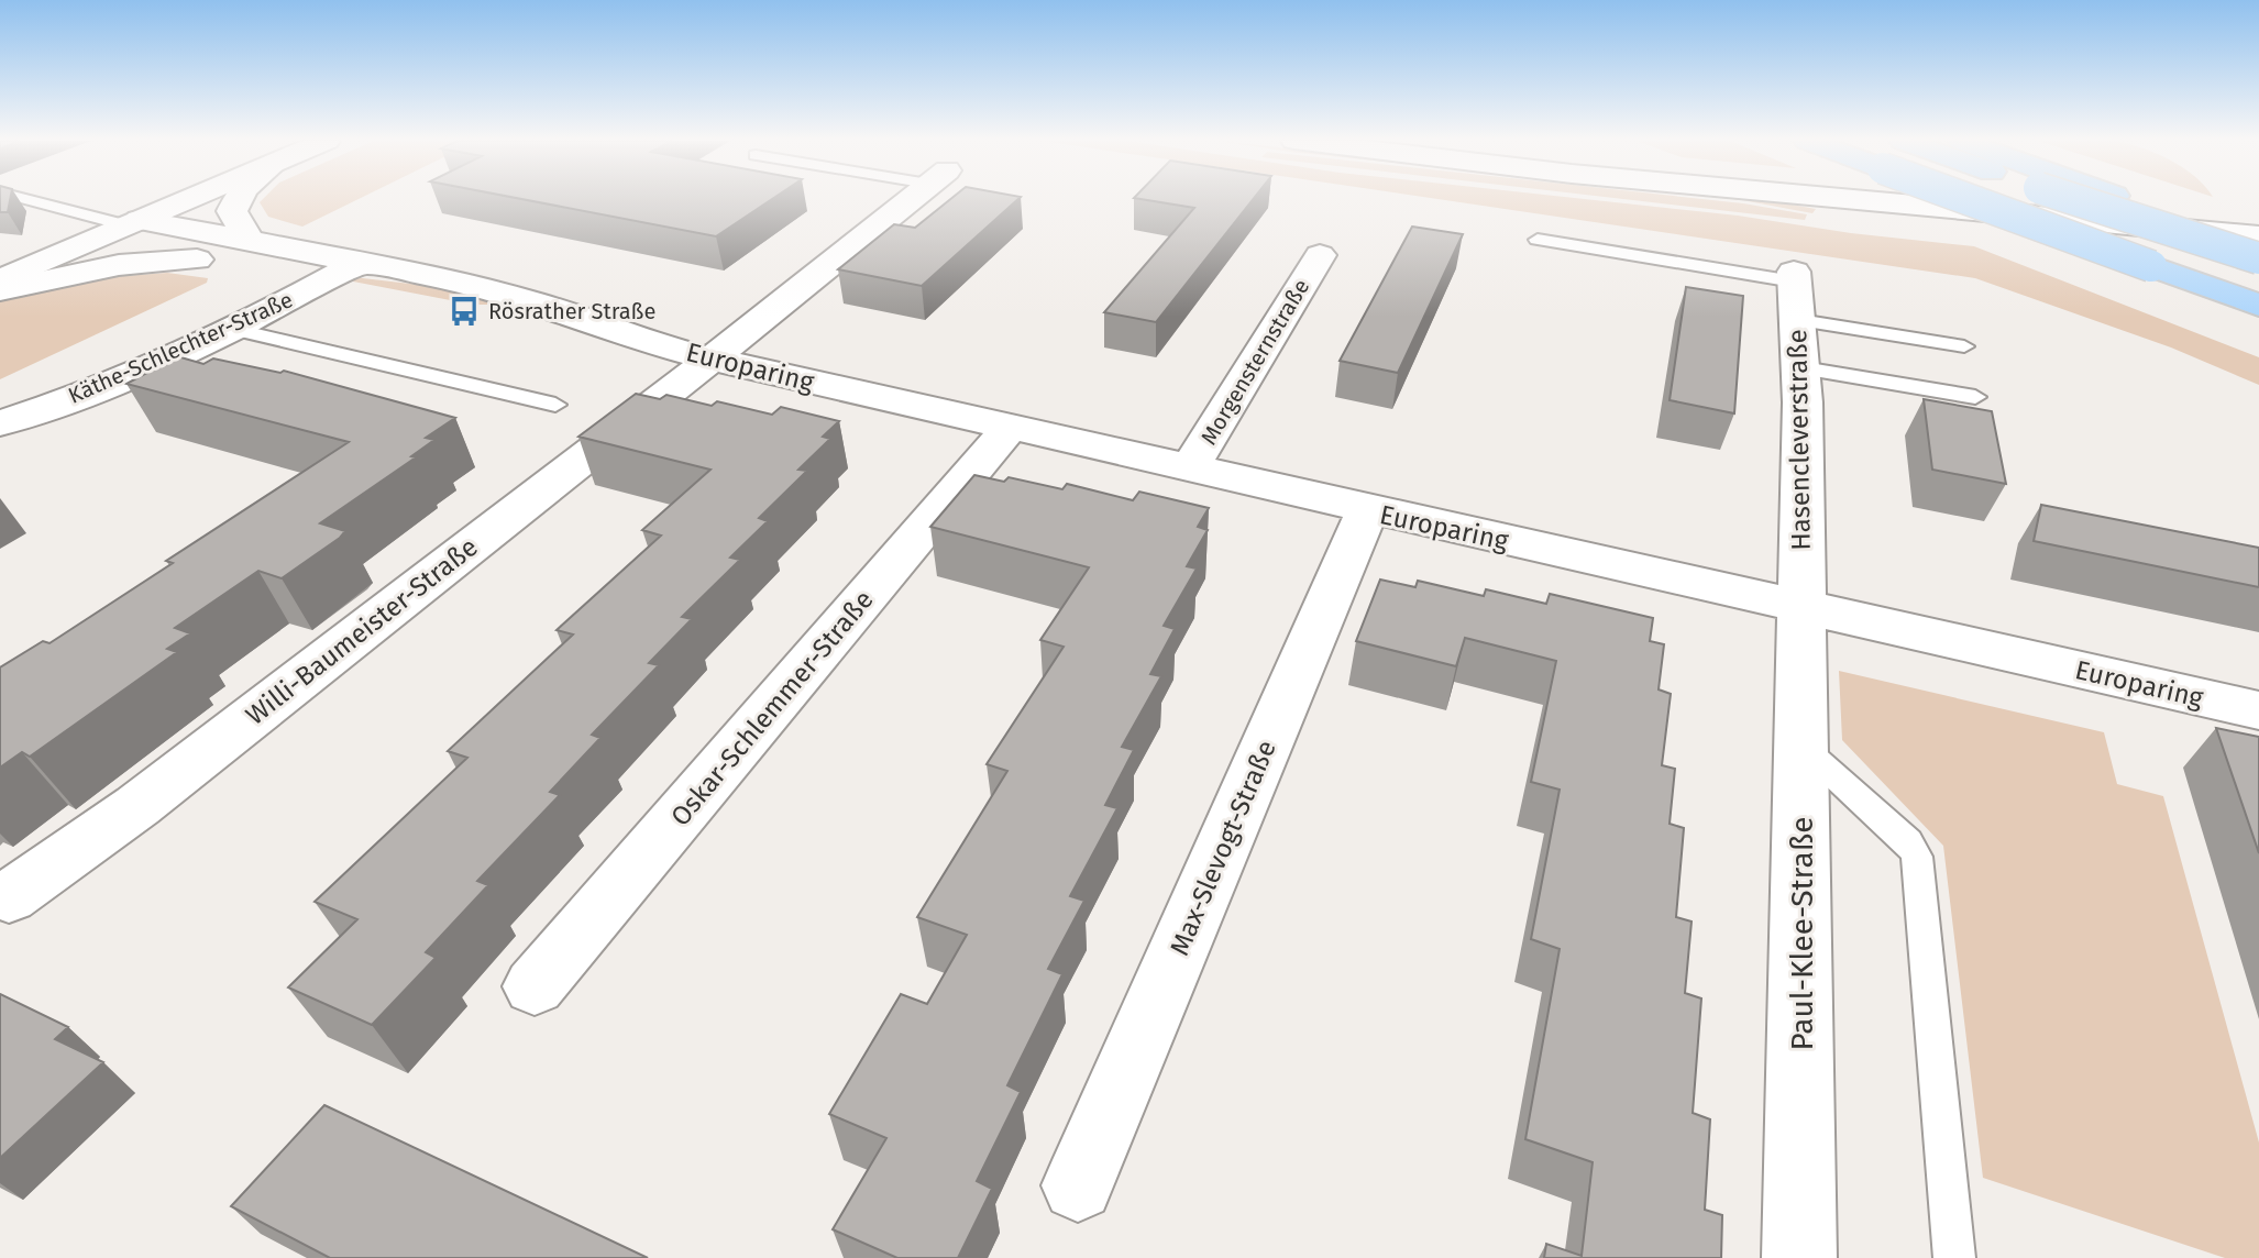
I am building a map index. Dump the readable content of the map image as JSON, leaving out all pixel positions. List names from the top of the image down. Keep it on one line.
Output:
{"streets":{"street":["Käthe-Schlechter-Straße","Morgensternstraße","Europaring","Hasencleverstraße","Willi-Baumeister-Straße","Oskar-Schlemmer-Straße","Max-Slevogt-Straße","Paul-Klee-Straße"]},"crossings":[["Käthe-Schlechter-Straße","Europaring"],["Morgensternstraße","Europaring"],["Europaring","Hasencleverstraße"],["Europaring","Willi-Baumeister-Straße"],["Europaring","Oskar-Schlemmer-Straße"],["Europaring","Max-Slevogt-Straße"],["Europaring","Paul-Klee-Straße"],["Hasencleverstraße","Paul-Klee-Straße"]],"places":{"bus stop":["Rösrather Straße"]}}
